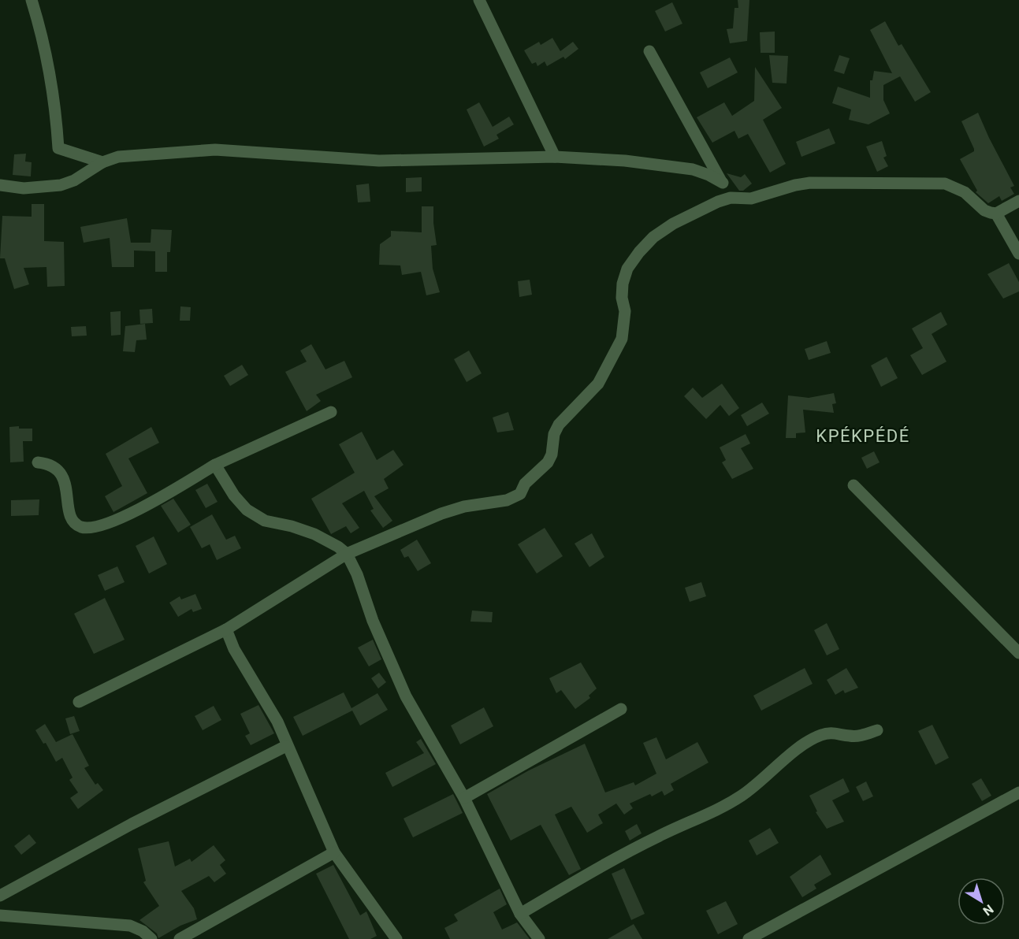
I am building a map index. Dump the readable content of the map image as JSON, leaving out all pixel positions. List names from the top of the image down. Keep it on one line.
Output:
{"districts":["KPÉKPÉDÉ"],"north":"bottom right"}
